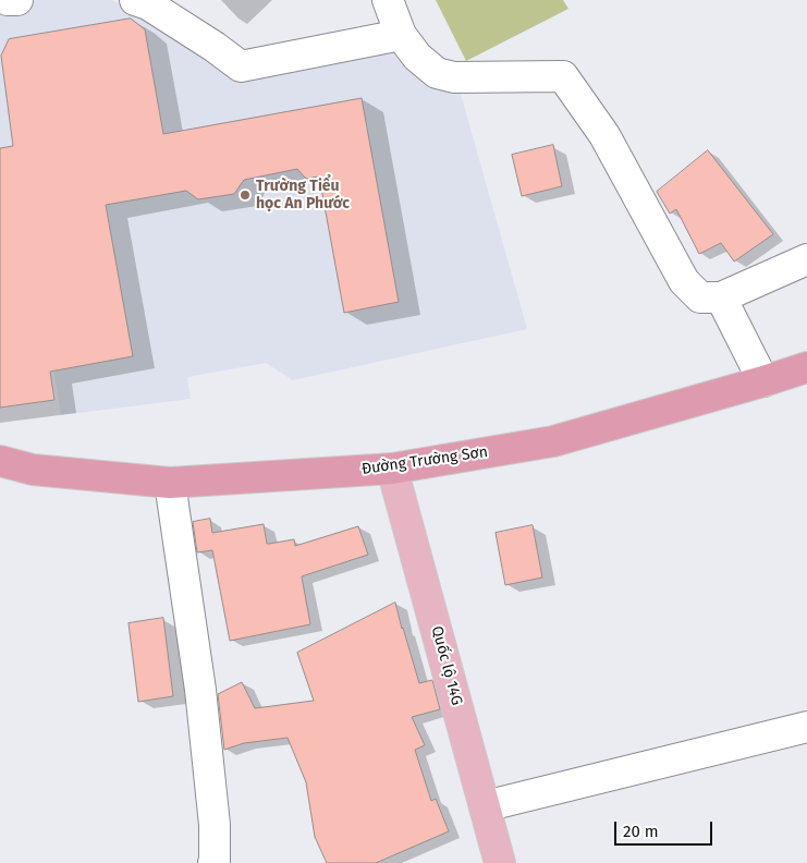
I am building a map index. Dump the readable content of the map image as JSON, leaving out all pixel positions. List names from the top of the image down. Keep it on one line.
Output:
{"streets":{"highway":["Đường Trường Sơn"],"main road":["Quốc lộ 14G"]},"crossings":[["Đường Trường Sơn","Quốc lộ 14G"]],"places":["Trường Tiểu học An Phước"],"scale_bar":"20 m"}
